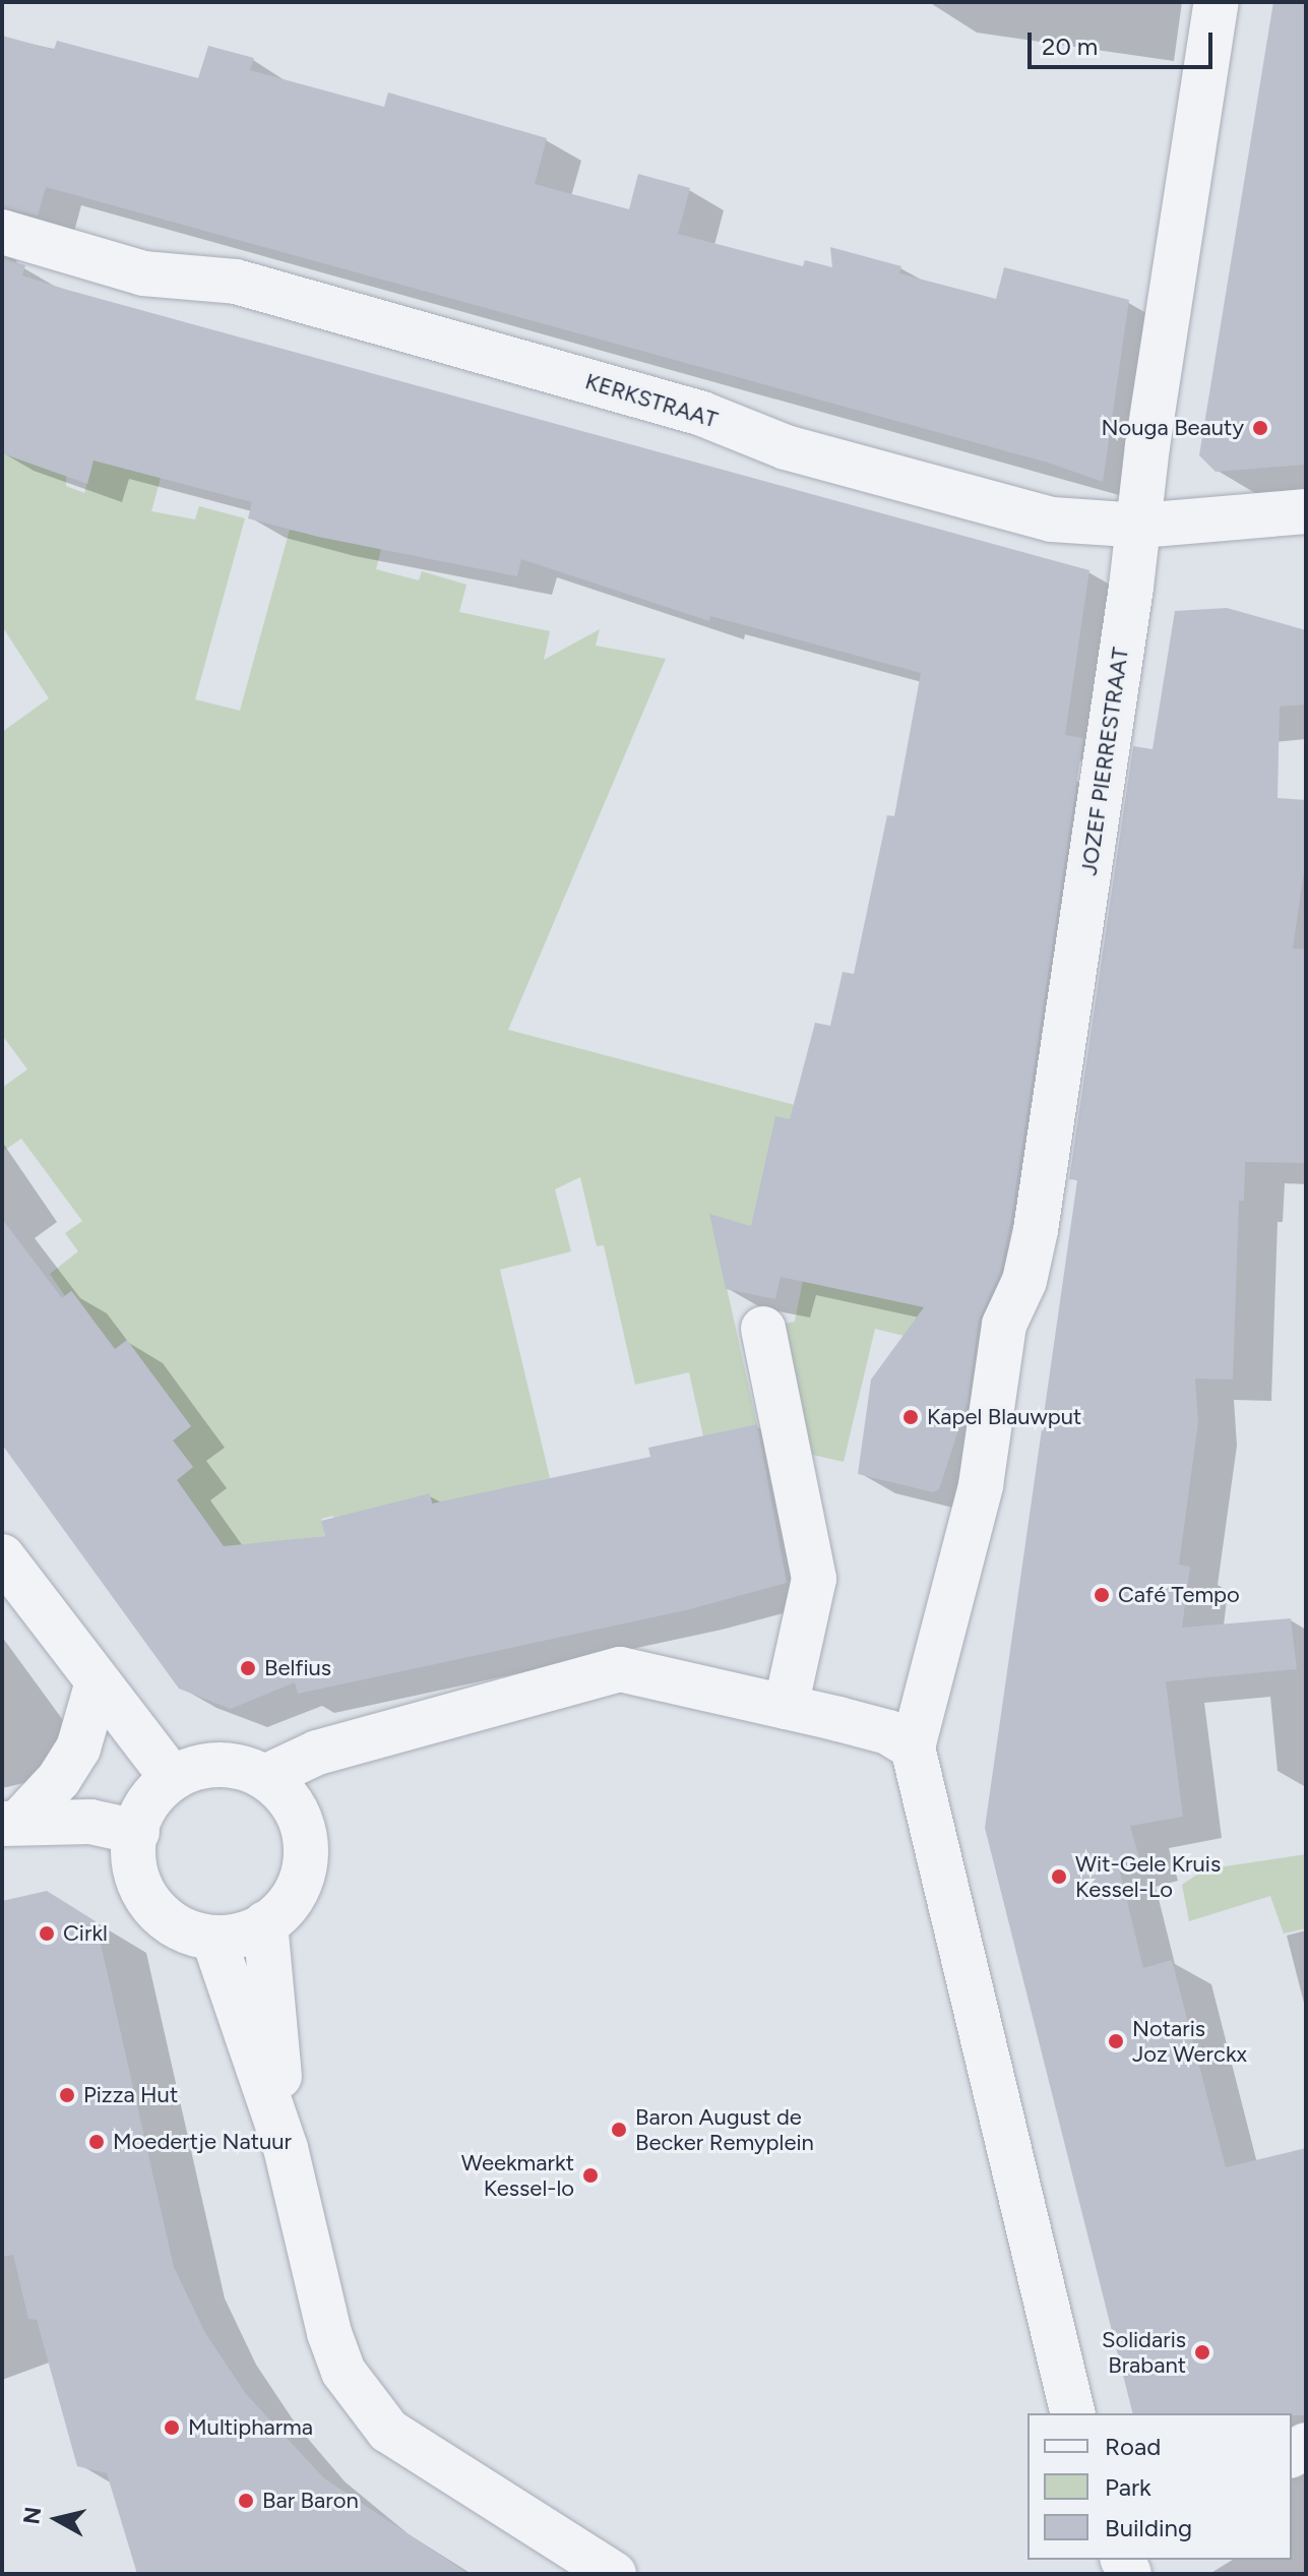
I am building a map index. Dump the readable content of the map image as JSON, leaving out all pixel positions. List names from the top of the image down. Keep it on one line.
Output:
{"streets":{"street":["KERKSTRAAT","JOZEF PIERRESTRAAT"]},"crossings":[["KERKSTRAAT","JOZEF PIERRESTRAAT"]],"places":["Nouga Beauty","Kapel Blauwput","Café Tempo","Belfius","Wit-Gele Kruis Kessel-Lo","Cirkl","Notaris Joz Werckx","Pizza Hut","Baron August de Becker Remyplein","Moedertje Natuur","Weekmarkt Kessel-lo","Solidaris Brabant","Multipharma","Bar Baron"],"legend":["Road","Park","Building"],"scale_bar":"20 m","north":"left"}
